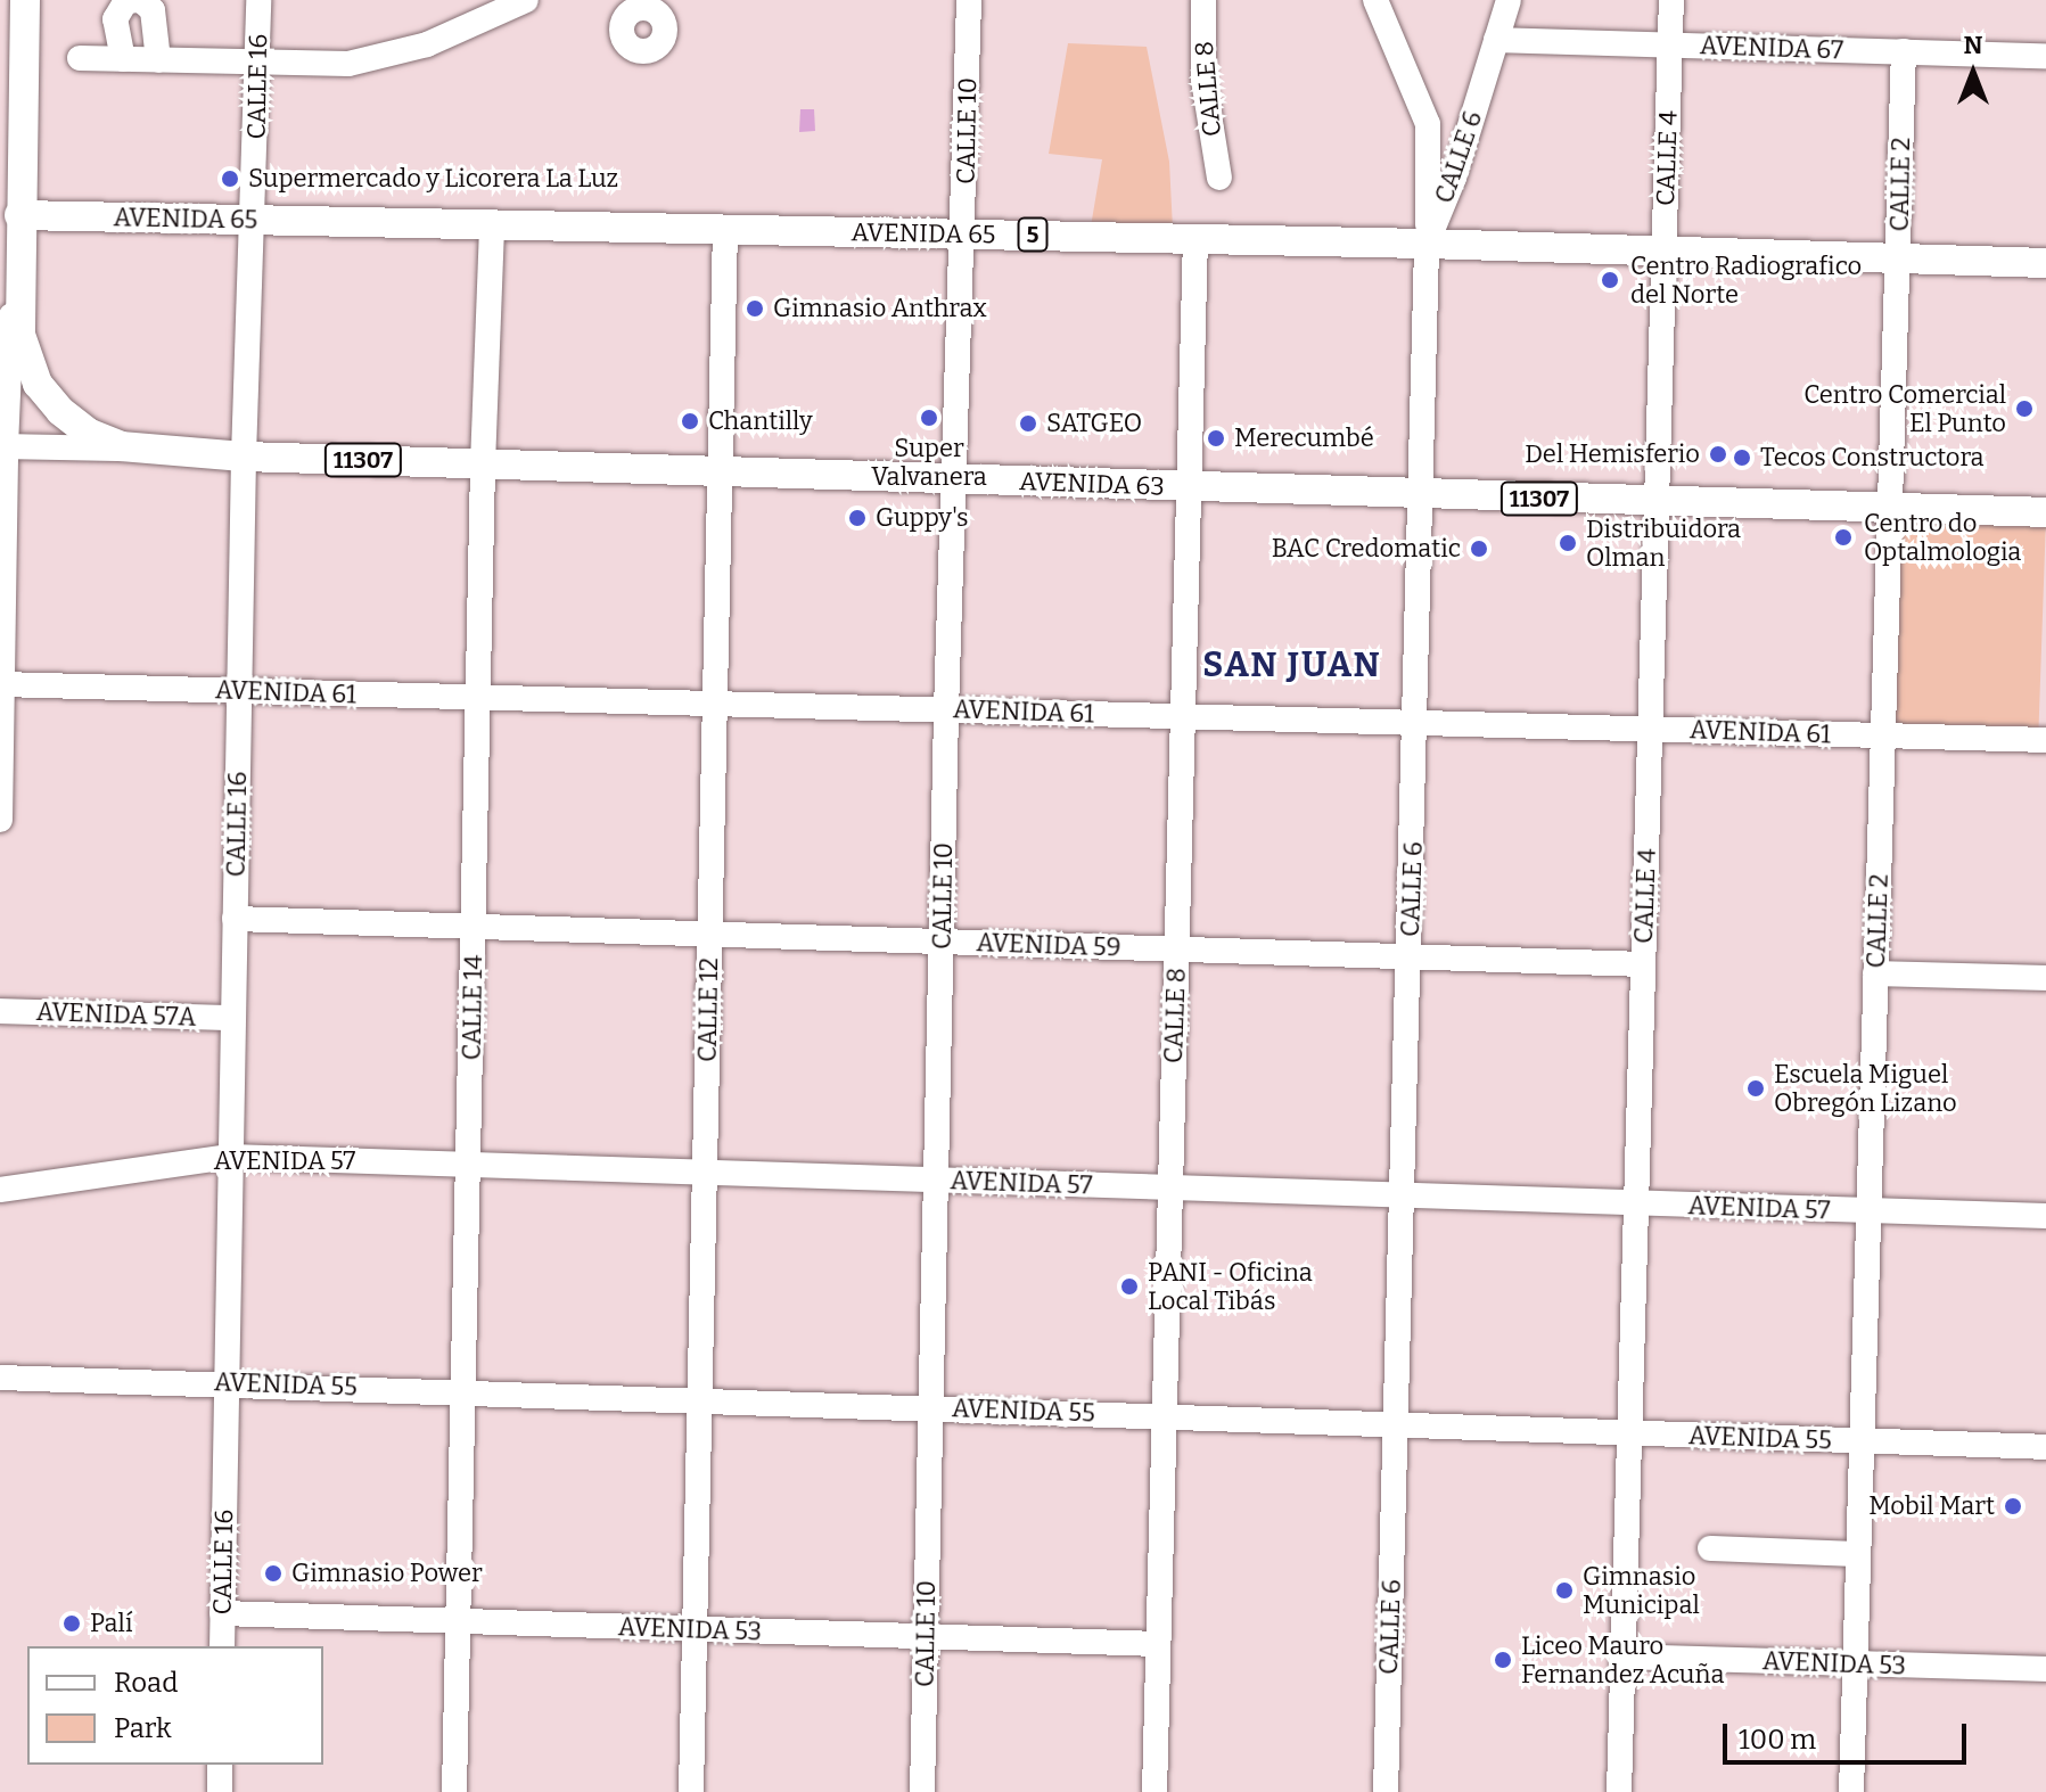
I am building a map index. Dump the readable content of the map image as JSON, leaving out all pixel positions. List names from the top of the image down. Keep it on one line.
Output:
{"streets":{"main road":["AVENIDA 65","5","11307","AVENIDA 63"],"street":["AVENIDA 67","CALLE 16","CALLE 8","CALLE 10","CALLE 6","CALLE 4","CALLE 2","AVENIDA 61","AVENIDA 59","CALLE 14","CALLE 12","AVENIDA 57A","AVENIDA 57","AVENIDA 55","AVENIDA 53"]},"crossings":[["AVENIDA 67","CALLE 6"],["AVENIDA 67","CALLE 4"],["AVENIDA 67","CALLE 2"],["CALLE 16","AVENIDA 65"],["CALLE 16","AVENIDA 63"],["CALLE 16","AVENIDA 61"],["CALLE 16","AVENIDA 59"],["CALLE 16","AVENIDA 57A"],["CALLE 16","AVENIDA 57"],["CALLE 16","AVENIDA 55"],["CALLE 16","AVENIDA 53"],["CALLE 8","AVENIDA 65"],["CALLE 8","AVENIDA 63"],["CALLE 8","AVENIDA 61"],["CALLE 8","AVENIDA 59"],["CALLE 8","AVENIDA 57"],["CALLE 8","AVENIDA 55"],["CALLE 8","AVENIDA 53"],["CALLE 10","AVENIDA 65"],["CALLE 10","AVENIDA 63"],["CALLE 10","AVENIDA 61"],["CALLE 10","AVENIDA 59"],["CALLE 10","AVENIDA 57"],["CALLE 10","AVENIDA 55"],["CALLE 10","AVENIDA 53"],["CALLE 6","AVENIDA 65"],["CALLE 6","AVENIDA 63"],["CALLE 6","AVENIDA 61"],["CALLE 6","AVENIDA 59"],["CALLE 6","AVENIDA 57"],["CALLE 6","AVENIDA 55"],["CALLE 4","AVENIDA 65"],["CALLE 4","AVENIDA 63"],["CALLE 4","AVENIDA 61"],["CALLE 4","AVENIDA 59"],["CALLE 4","AVENIDA 57"],["CALLE 4","AVENIDA 55"],["CALLE 4","AVENIDA 53"],["CALLE 2","AVENIDA 65"],["CALLE 2","AVENIDA 63"],["CALLE 2","AVENIDA 61"],["CALLE 2","AVENIDA 57"],["CALLE 2","AVENIDA 55"],["CALLE 2","AVENIDA 53"],["AVENIDA 65","AVENIDA 63"],["AVENIDA 65","CALLE 14"],["AVENIDA 65","CALLE 12"],["AVENIDA 63","CALLE 14"],["AVENIDA 63","CALLE 12"],["AVENIDA 61","CALLE 14"],["AVENIDA 61","CALLE 12"],["AVENIDA 59","CALLE 14"],["AVENIDA 59","CALLE 12"],["CALLE 14","AVENIDA 57"],["CALLE 14","AVENIDA 55"],["CALLE 14","AVENIDA 53"],["CALLE 12","AVENIDA 57"],["CALLE 12","AVENIDA 55"],["CALLE 12","AVENIDA 53"]],"districts":["SAN JUAN"],"places":["Supermercado y Licorera La Luz","Centro Radiografico del Norte","Gimnasio Anthrax","Centro Comercial El Punto","Super Valvanera","Chantilly","SATGEO","Merecumbé","Del Hemisferio","Tecos Constructora","Guppy's","Centro do Optalmologia","Distribuidora Olman","BAC Credomatic","Escuela Miguel Obregón Lizano","PANI - Oficina Local Tibás","Mobil Mart","Gimnasio Power","Gimnasio Municipal","Palí","Liceo Mauro Fernandez Acuña"],"legend":["Road","Park"],"scale_bar":"100 m","north":"top"}
